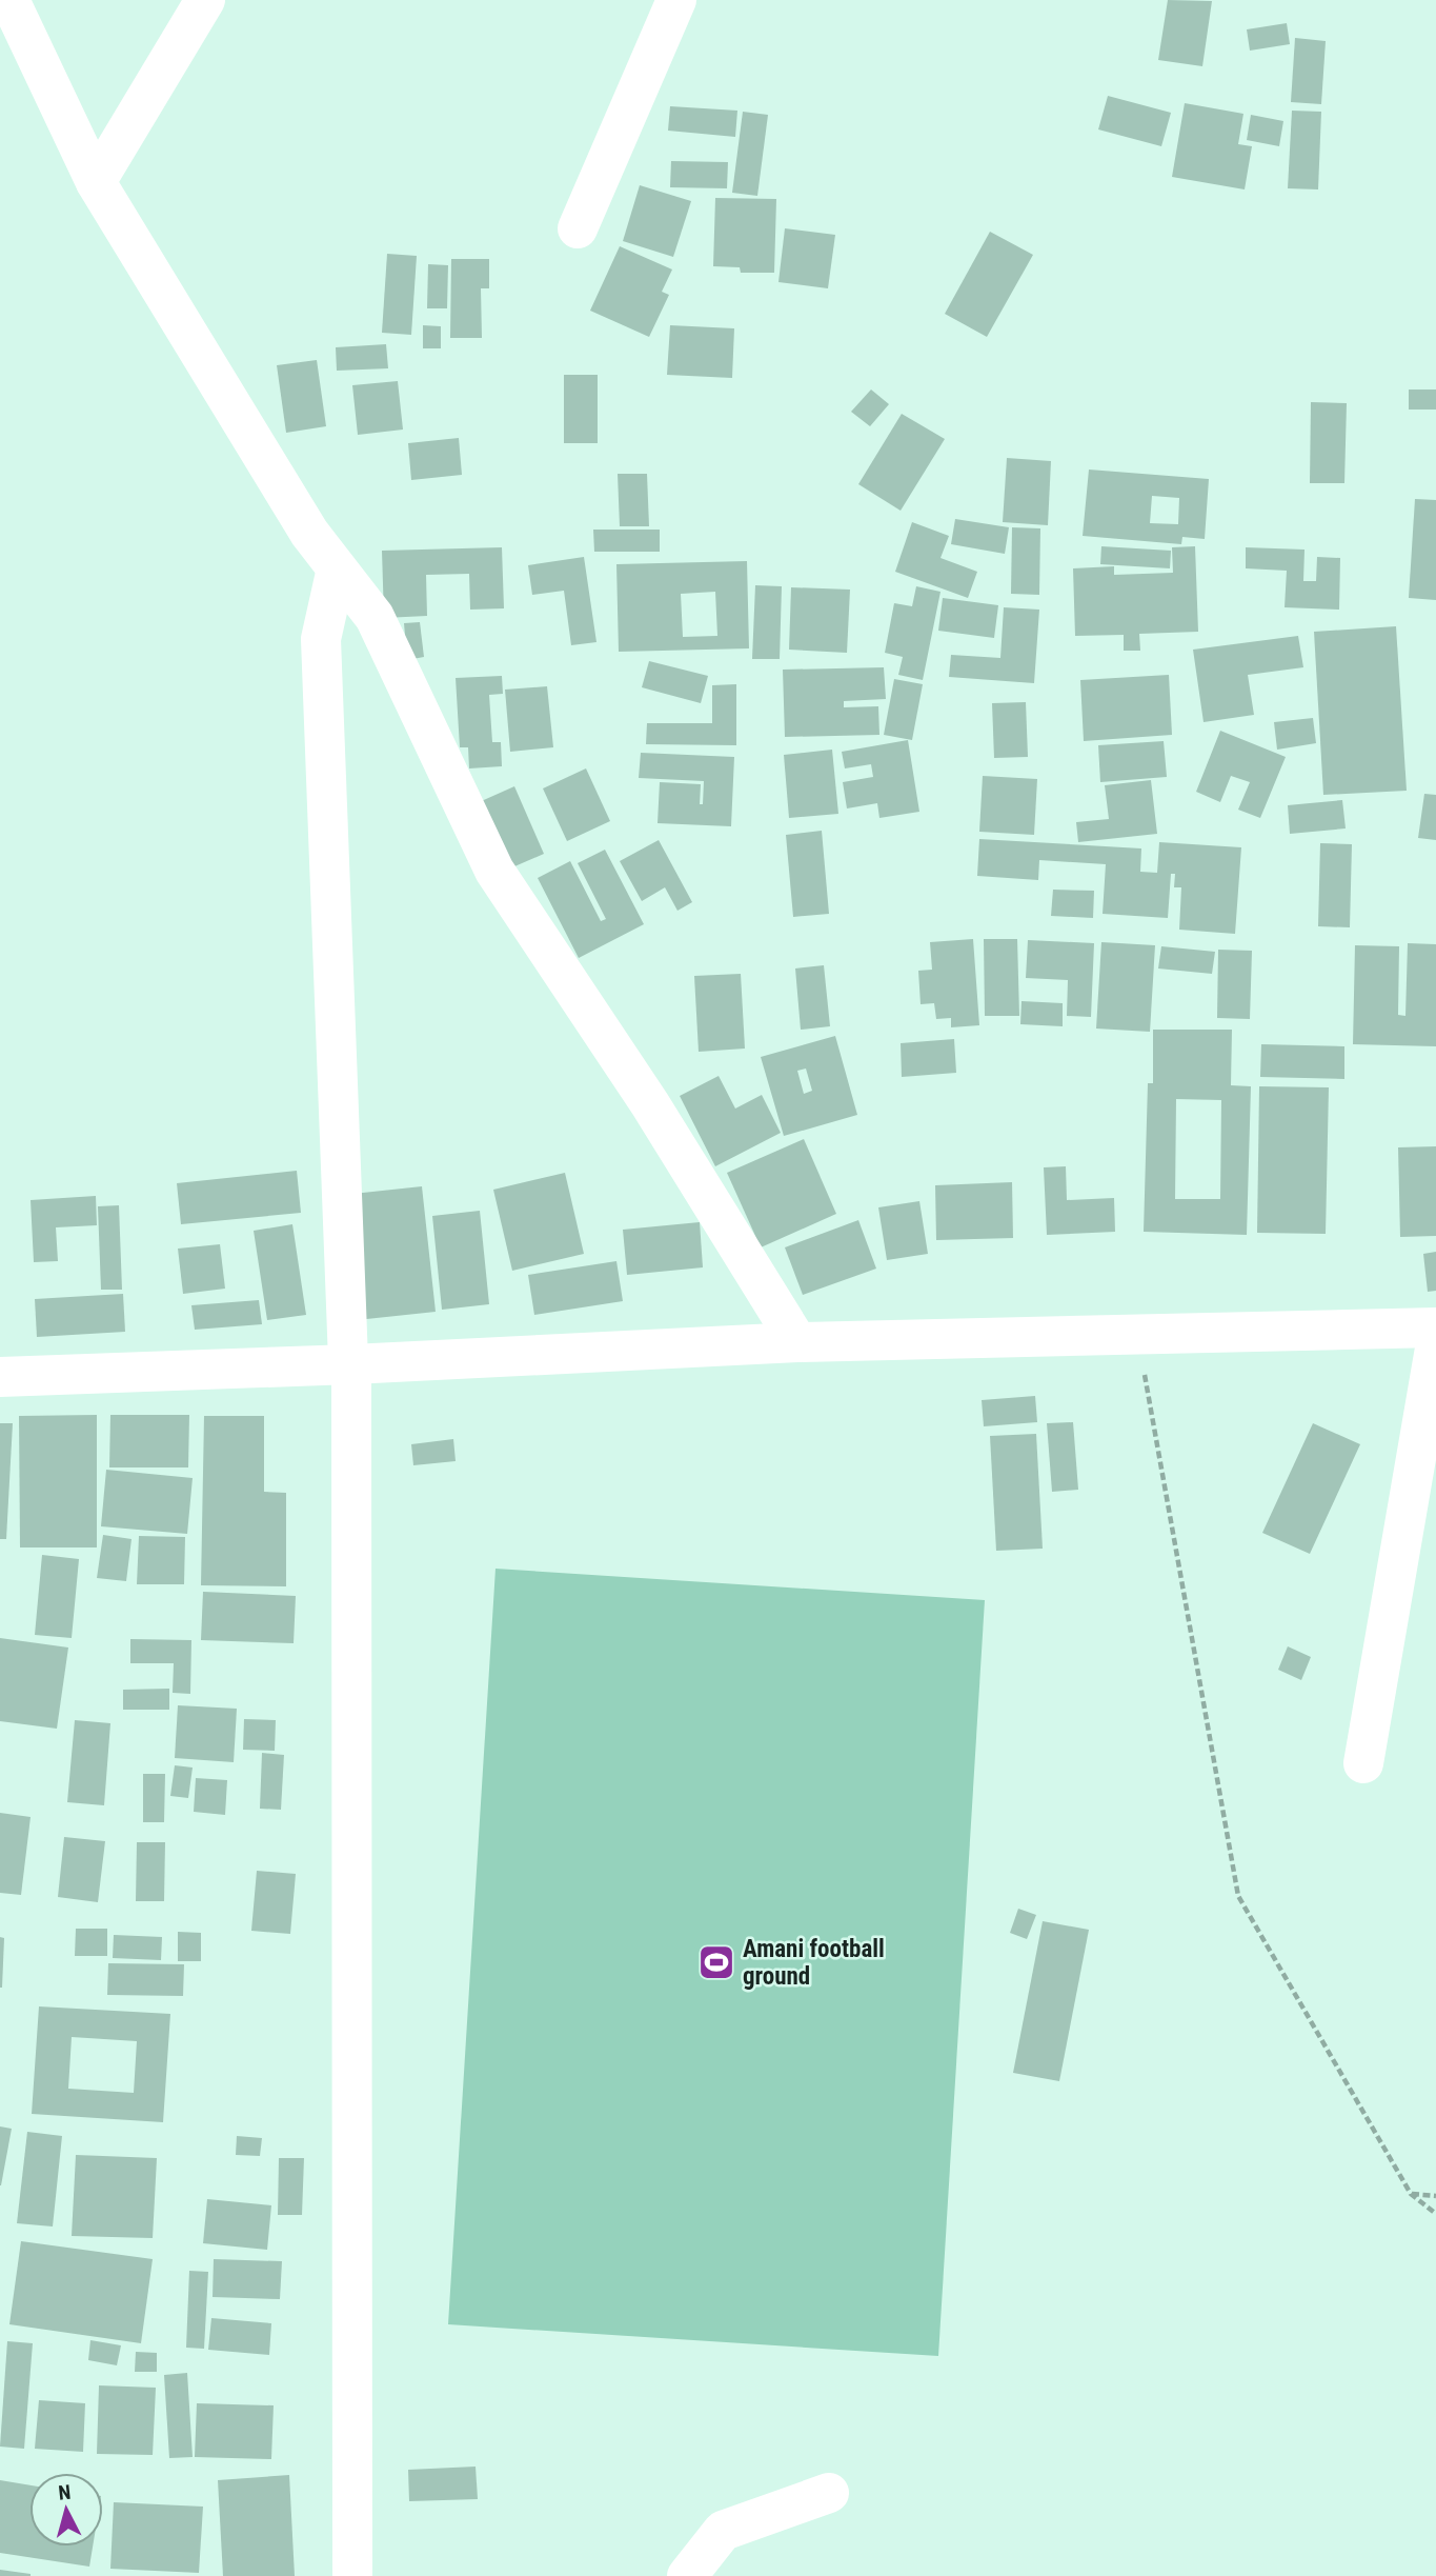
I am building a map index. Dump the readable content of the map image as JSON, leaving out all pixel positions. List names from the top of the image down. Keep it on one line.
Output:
{"places":{"sports":["Amani football ground"]},"north":"top"}
